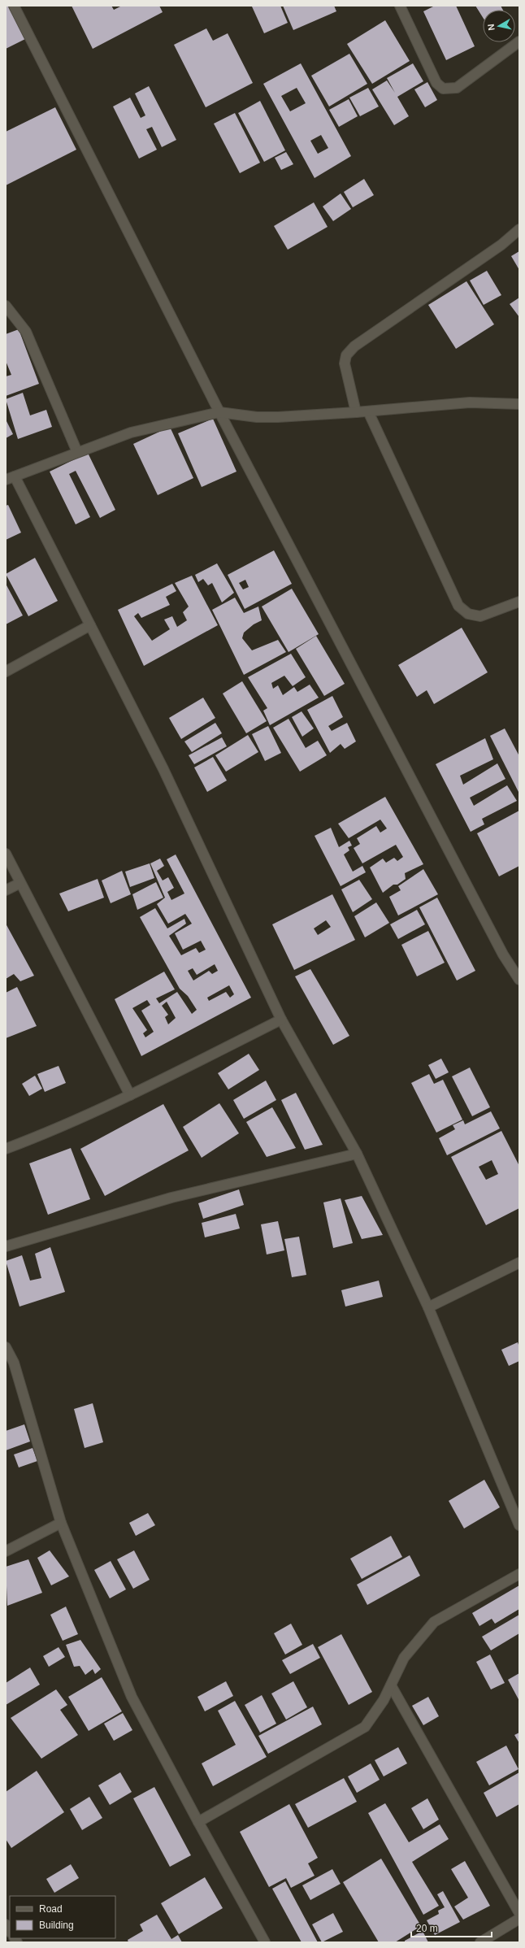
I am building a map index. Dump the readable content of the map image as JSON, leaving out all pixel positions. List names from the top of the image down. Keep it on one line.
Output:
{"legend":["Road","Building"],"scale_bar":"20 m","north":"left"}
